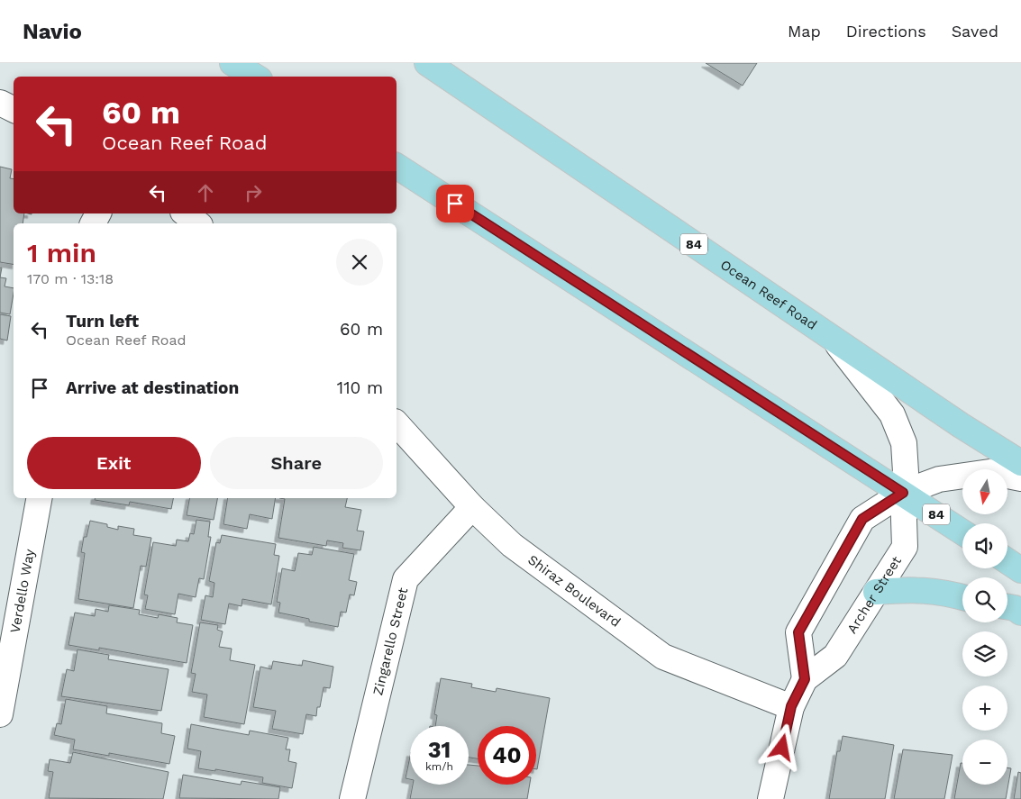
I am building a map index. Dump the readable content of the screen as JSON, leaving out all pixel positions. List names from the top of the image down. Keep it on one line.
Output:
{"streets":{"main road":["84","Ocean Reef Road"],"street":["Shiraz Boulevard","Verdello Way","Archer Street","Zingarello Street"]},"crossings":[["84","Archer Street"],["Ocean Reef Road","Archer Street"],["Shiraz Boulevard","Archer Street"],["Shiraz Boulevard","Zingarello Street"]],"north":"bottom","page":{"header":"Navio","nav":["Map","Directions","Saved"],"turn":["60 m","Ocean Reef Road"],"heading":["1 min","170 m · 13:18"],"list":[{"name":"Turn left","note":"Ocean Reef Road","value":"60 m"},{"name":"Arrive at destination","value":"110 m"}],"buttons":["Exit","Share"],"map_buttons":["+","−"],"speed":"31 km/h","limit":"40"}}
